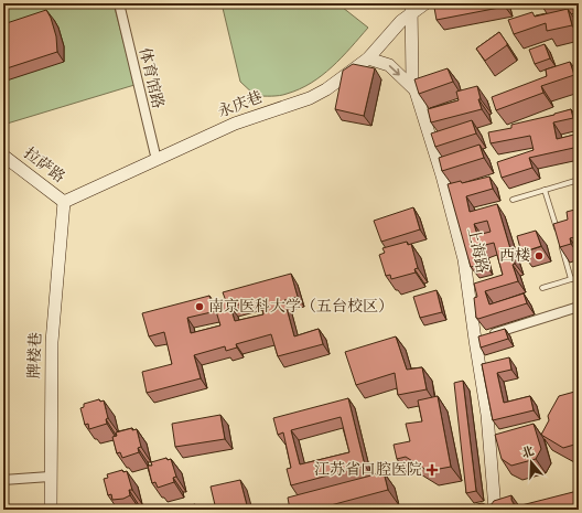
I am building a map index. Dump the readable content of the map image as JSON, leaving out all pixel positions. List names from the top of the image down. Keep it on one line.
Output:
{"streets":{"street":["体育馆路","永庆巷","拉萨路","上海路","牌楼巷"]},"crossings":[["体育馆路","永庆巷"],["永庆巷","拉萨路"],["永庆巷","上海路"],["永庆巷","牌楼巷"],["拉萨路","牌楼巷"]],"places":{"other":["西楼","南京医科大学（五台校区）"],"health":["江苏省口腔医院"]},"north":"top"}
